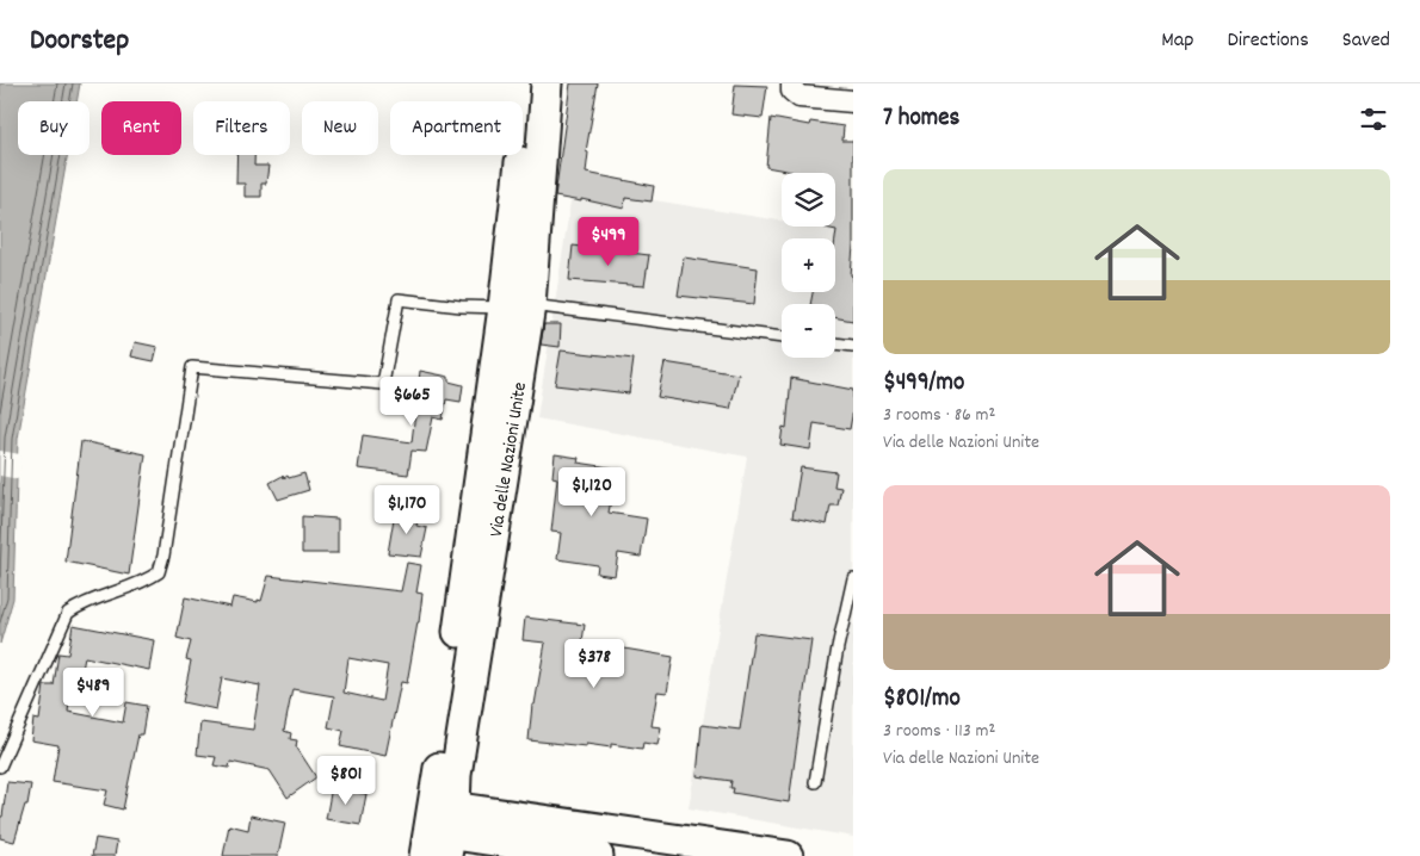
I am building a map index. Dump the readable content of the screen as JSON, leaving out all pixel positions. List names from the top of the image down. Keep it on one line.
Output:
{"streets":{"street":["Via delle Nazioni Unite"]},"page":{"header":"Doorstep","nav":["Map","Directions","Saved"],"heading":"7 homes","chip":["Buy","Rent","Filters","New","Apartment"],"list":[{"name":"$499/mo","note":"3 rooms · 86 m² · Via delle Nazioni Unite"},{"name":"$801/mo","note":"3 rooms · 113 m² · Via delle Nazioni Unite"}],"map_buttons":["+","−"],"price":["$499","$665","$1,120","$1,170","$378","$489","$801"]}}
